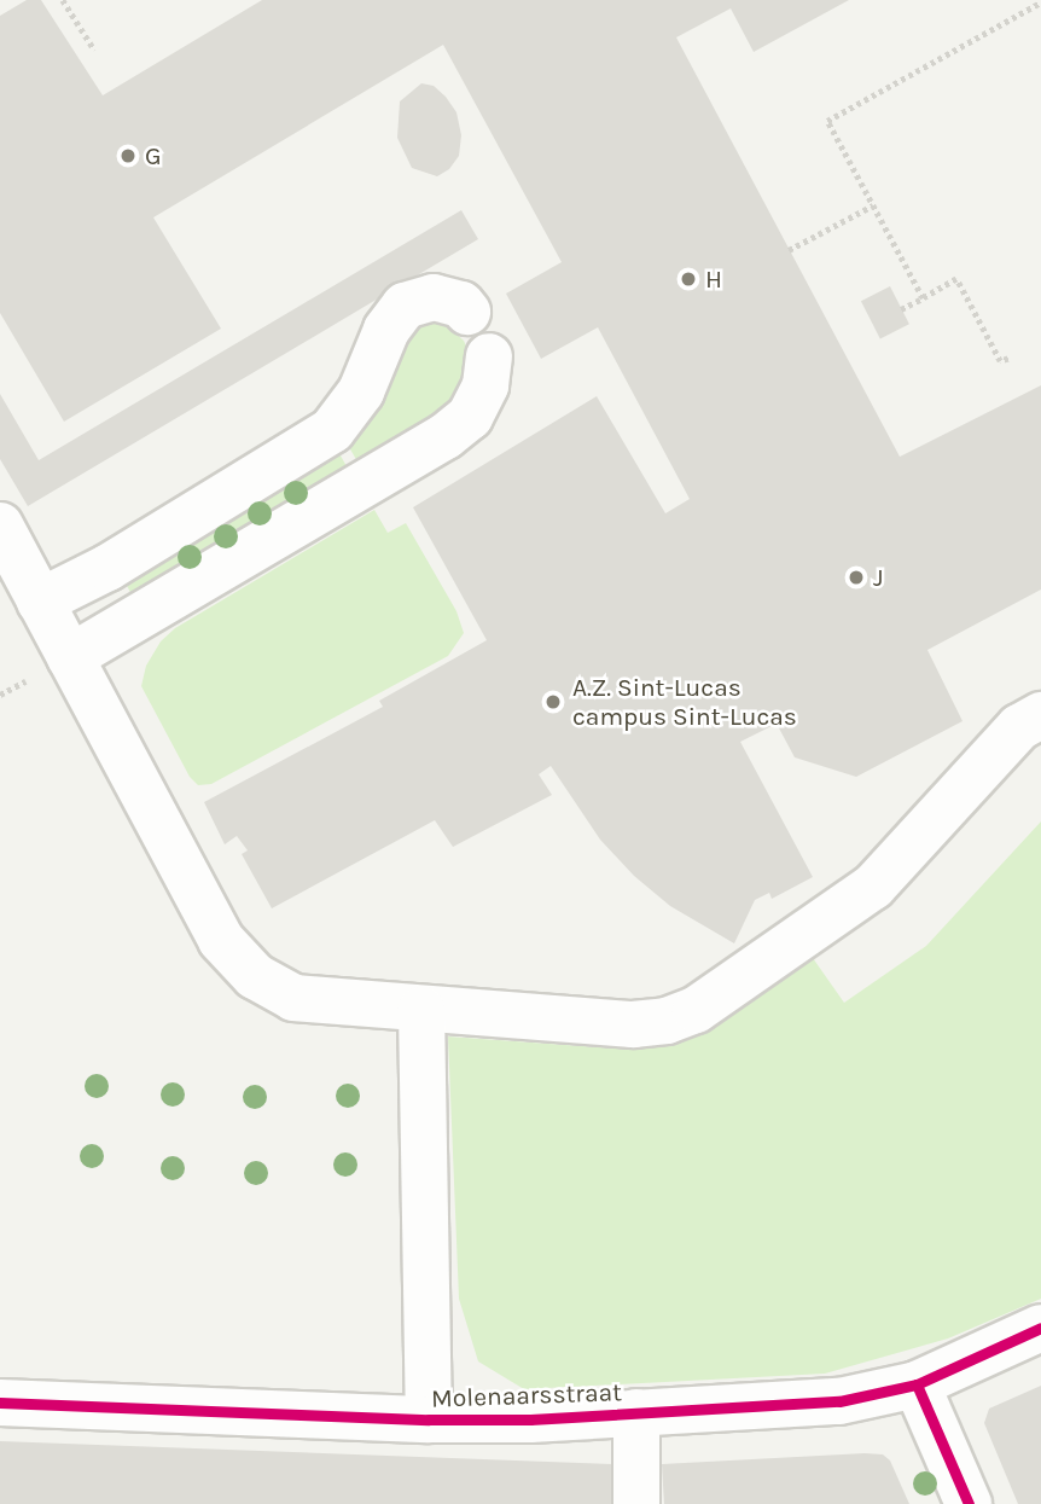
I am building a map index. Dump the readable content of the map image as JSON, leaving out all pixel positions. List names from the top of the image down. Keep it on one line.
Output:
{"streets":{"street":["Molenaarsstraat"]},"places":["G","H","J","A.Z. Sint-Lucas campus Sint-Lucas"]}
